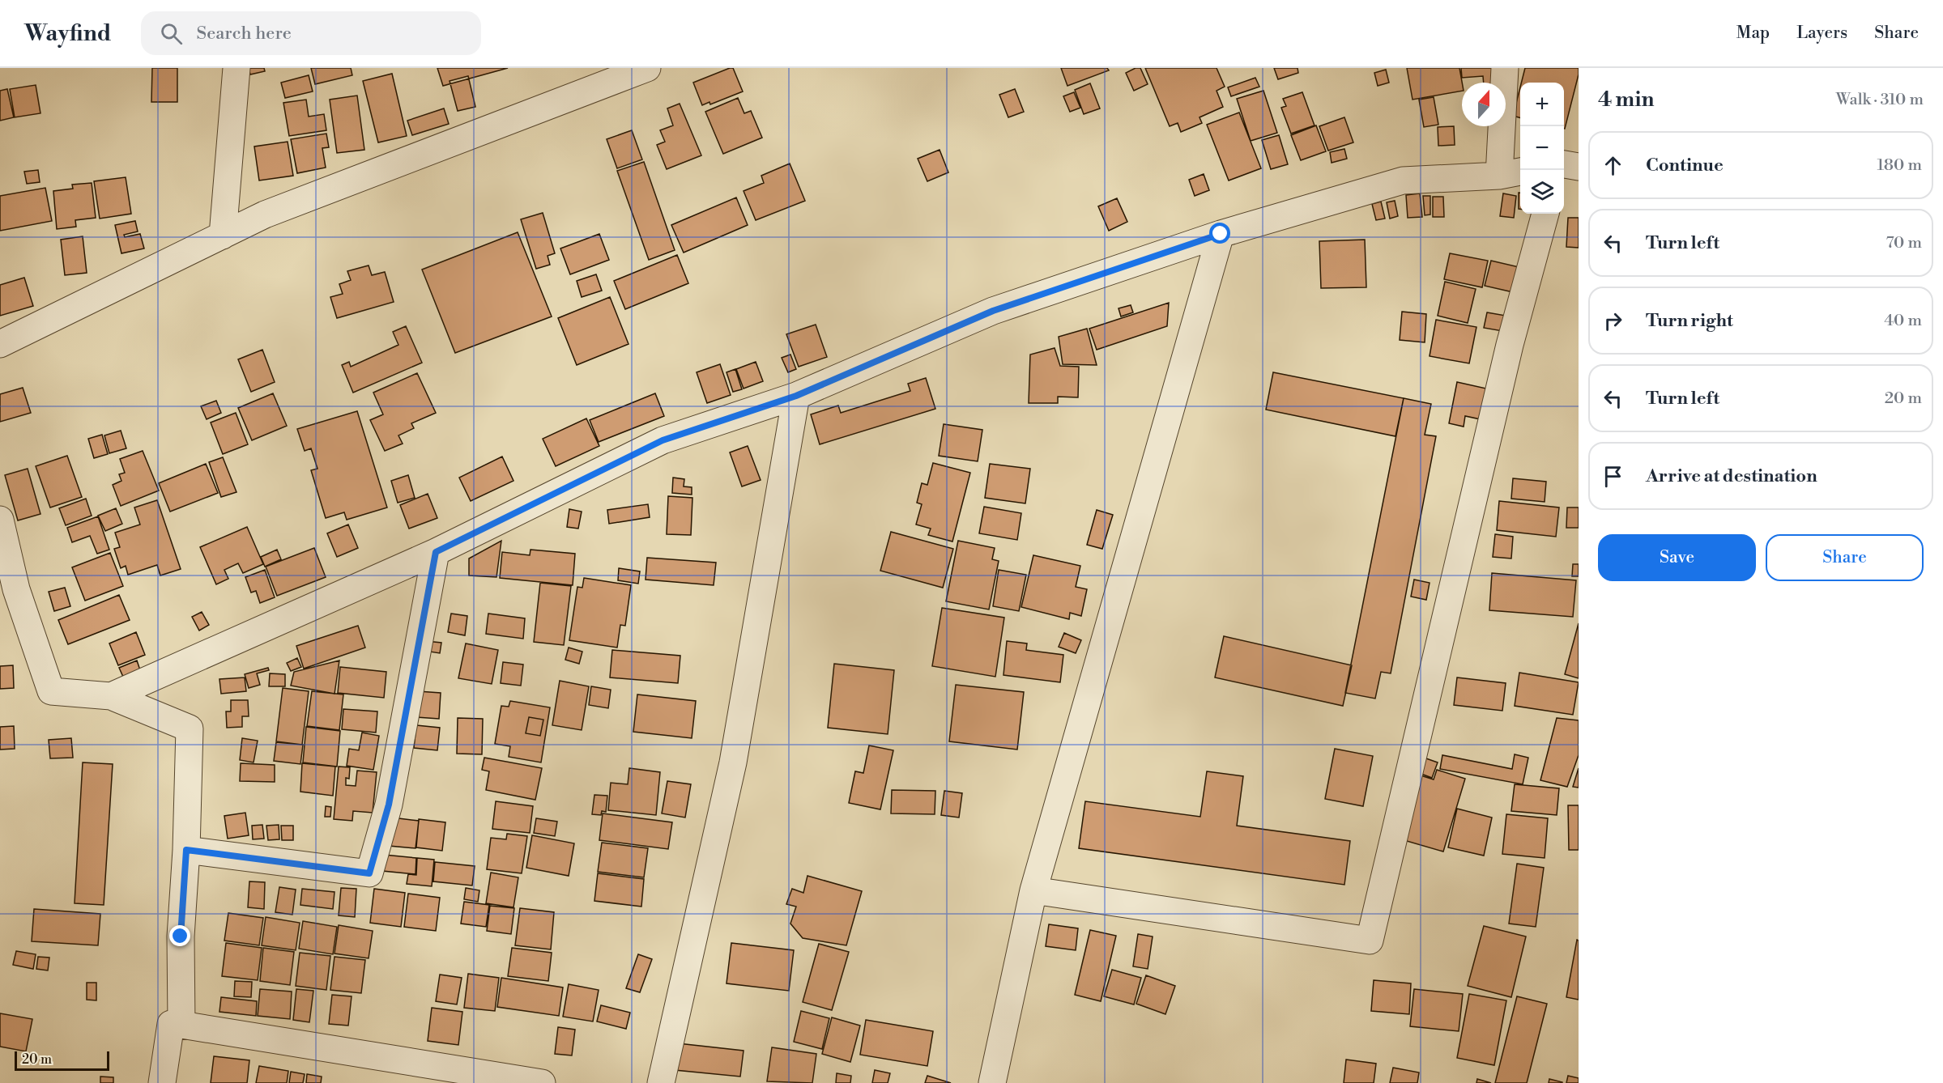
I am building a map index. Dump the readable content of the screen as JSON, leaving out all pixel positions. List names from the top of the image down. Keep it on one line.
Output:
{"scale_bar":"20 m","north":"top","page":{"header":"Wayfind","search":"Search here","nav":["Map","Layers","Share"],"heading":["4 min","Walk · 310 m"],"map_buttons":["+","−"],"list":[["Continue","180 m"],["Turn left","70 m"],["Turn right","40 m"],["Turn left","20 m"],"Arrive at destination"],"buttons":["Save","Share"],"scale":"20 m"}}
